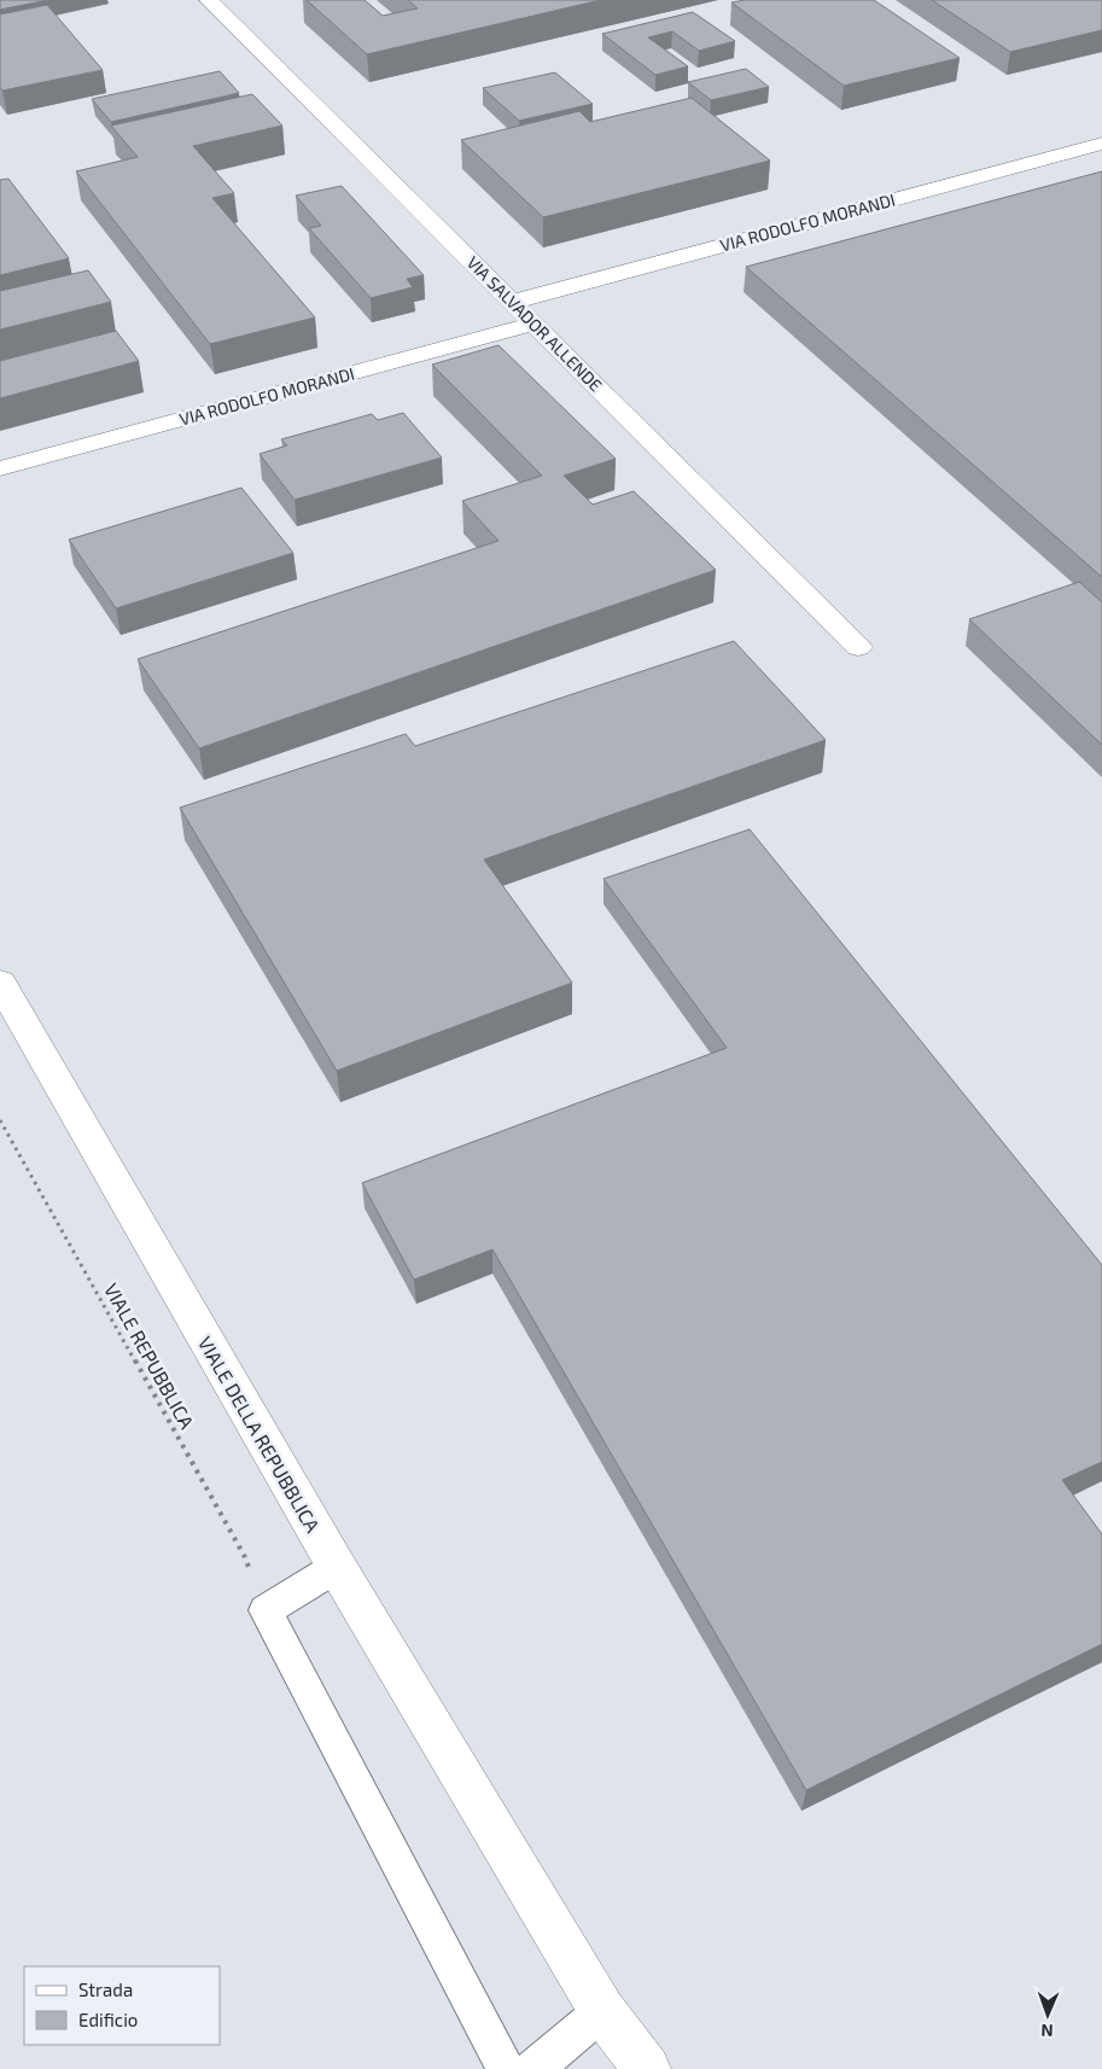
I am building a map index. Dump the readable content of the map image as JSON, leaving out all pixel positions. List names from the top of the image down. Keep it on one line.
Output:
{"streets":{"street":["VIA RODOLFO MORANDI","VIA SALVADOR ALLENDE","VIALE DELLA REPUBBLICA"],"path":["VIALE REPUBBLICA"]},"crossings":[["VIA RODOLFO MORANDI","VIA SALVADOR ALLENDE"]],"legend":["Strada","Edificio"],"north":"bottom"}
